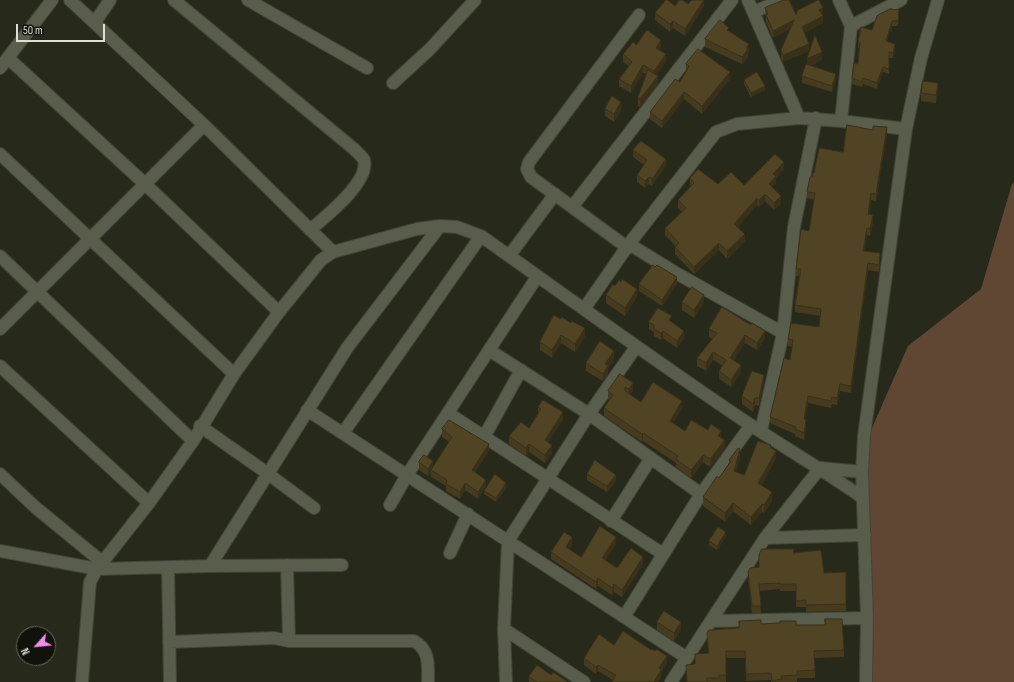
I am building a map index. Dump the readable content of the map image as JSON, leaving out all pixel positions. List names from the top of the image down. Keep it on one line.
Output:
{"scale_bar":"50 m","north":"bottom left"}
